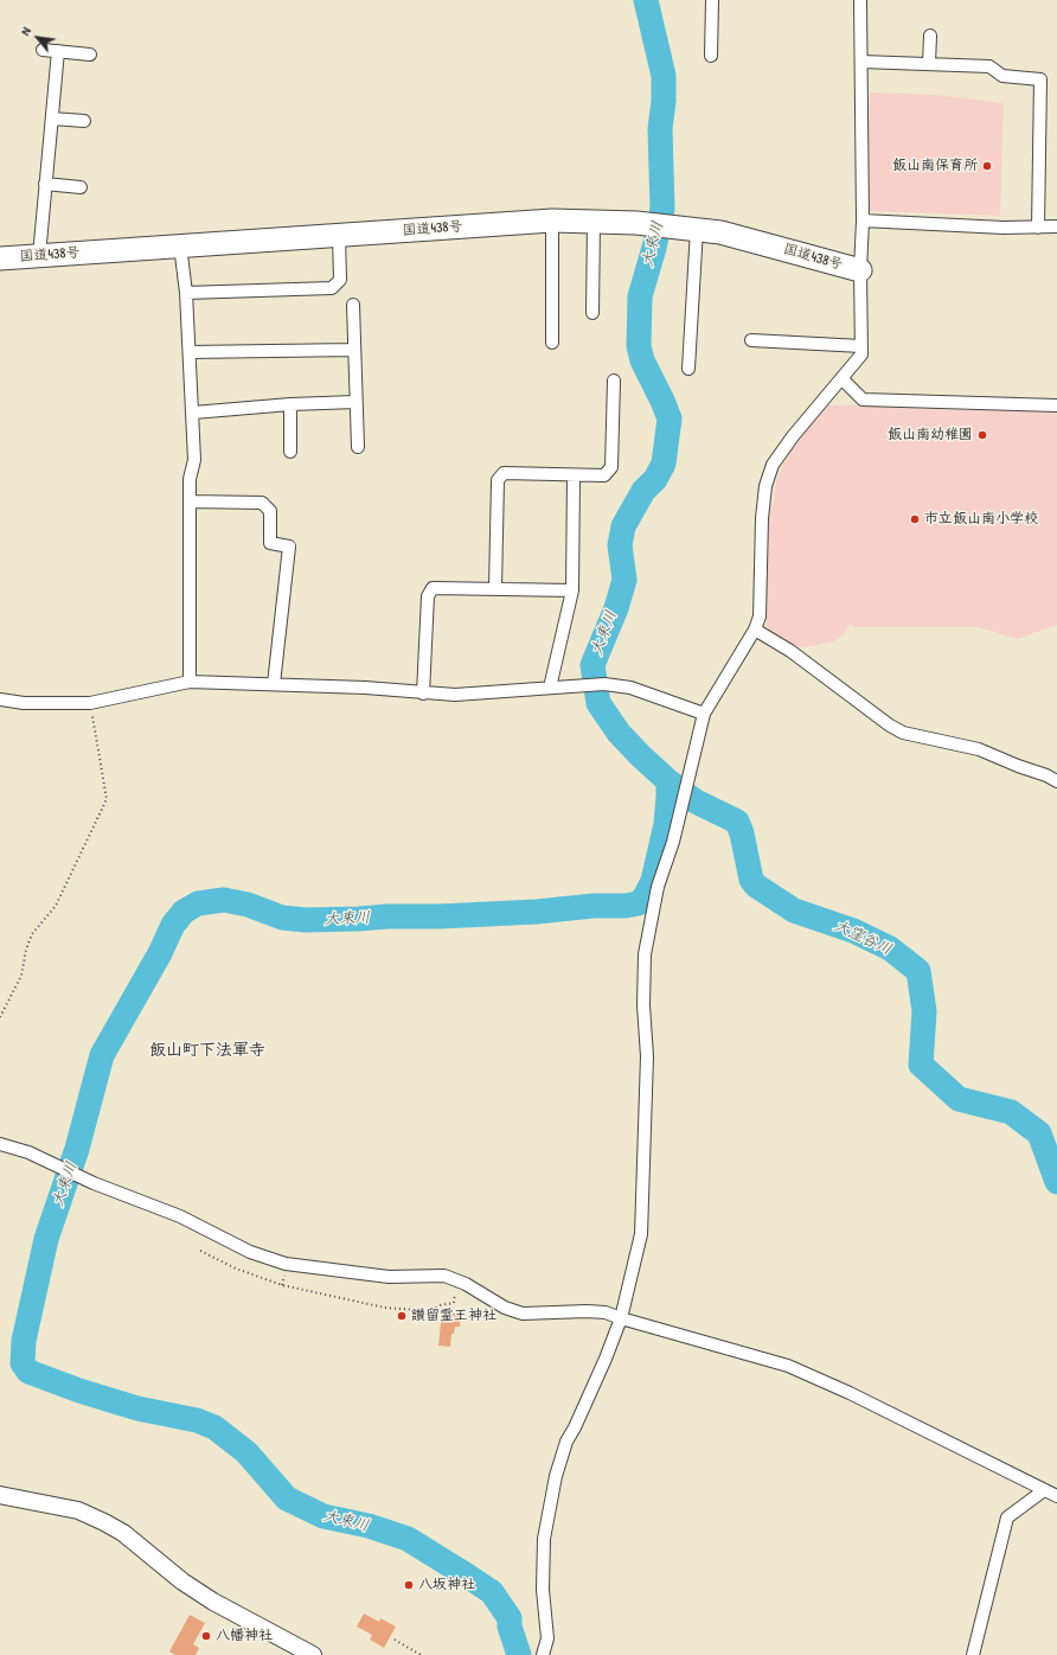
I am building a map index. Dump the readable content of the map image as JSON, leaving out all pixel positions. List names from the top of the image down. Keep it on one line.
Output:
{"streets":{"highway":["国道438号"]},"districts":["飯山町下法軍寺"],"water":["大束川","大窪谷川"],"places":["飯山南保育所","飯山南幼稚園","市立飯山南小学校","讃留霊王神社","八坂神社","八幡神社"],"north":"top left"}
